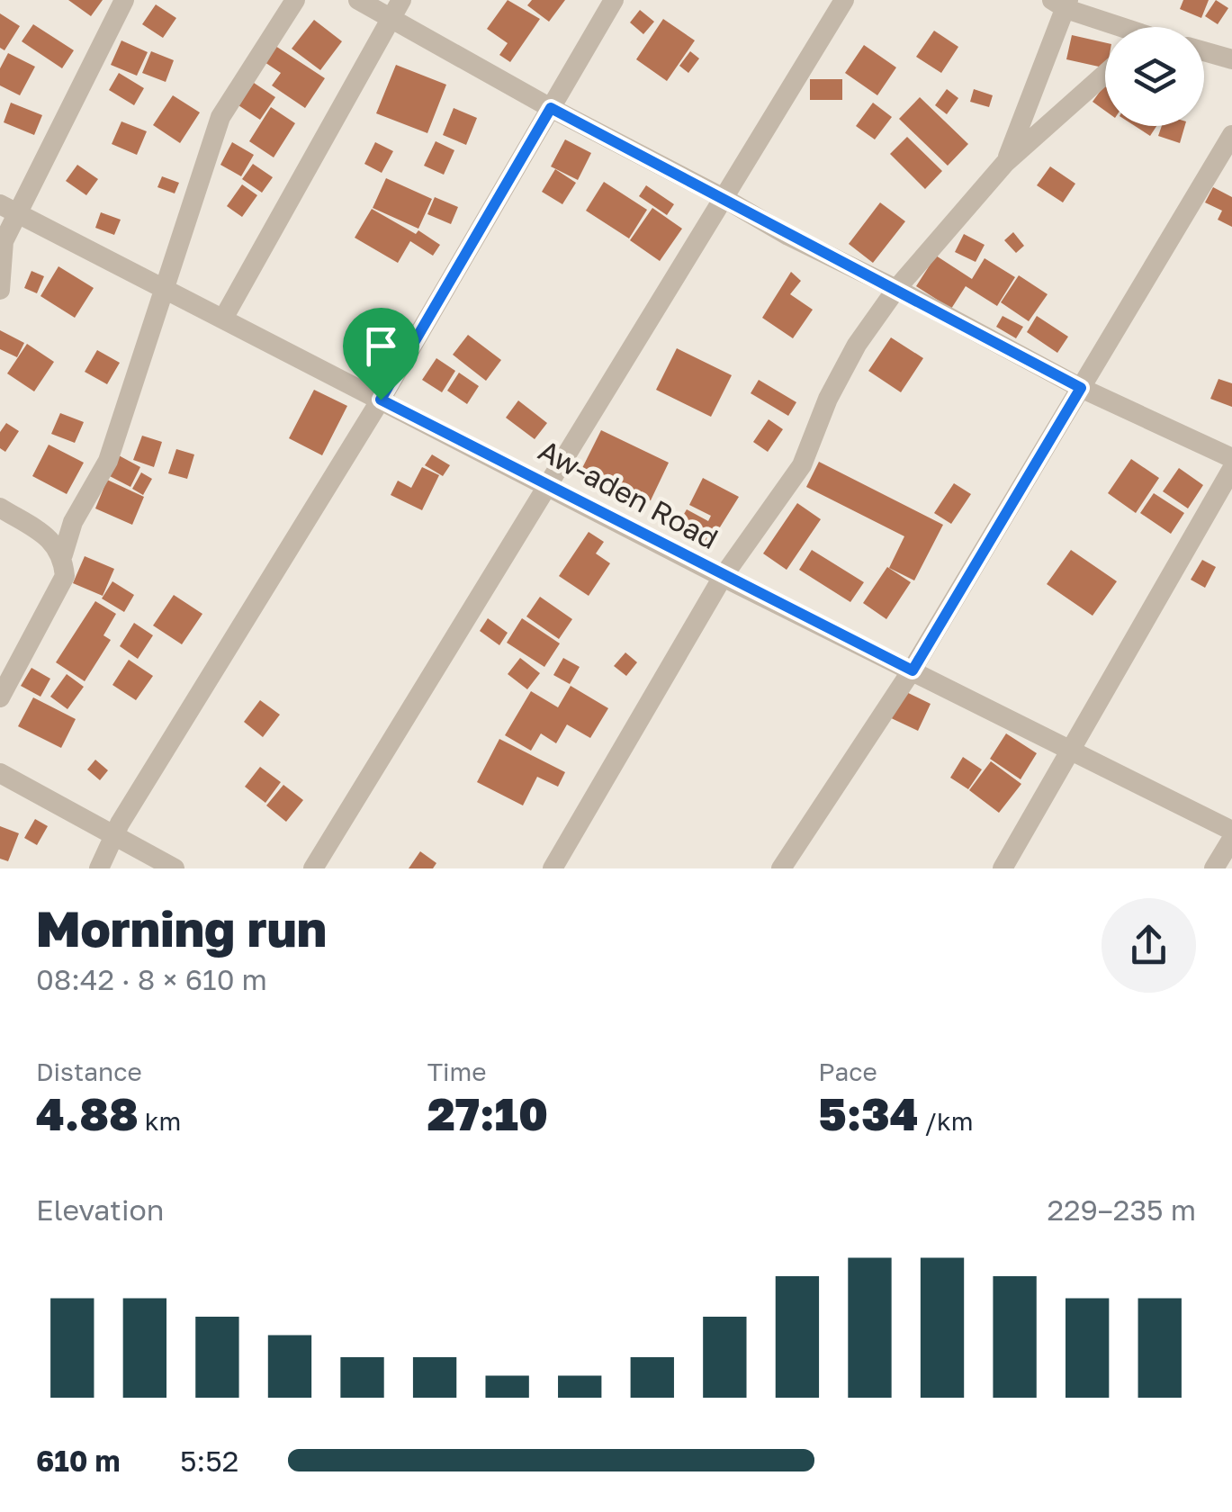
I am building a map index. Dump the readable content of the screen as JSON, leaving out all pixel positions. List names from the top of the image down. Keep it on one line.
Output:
{"streets":{"street":["Aw-aden Road"]},"page":{"heading":["Morning run","08:42 · 8 × 610 m"],"stats":[["Distance","4.88 km"],["Time","27:10"],["Pace","5:34 /km"]],"chart":["Elevation","229–235 m"],"list":[{"name":"610 m","note":"5:52"}]}}
